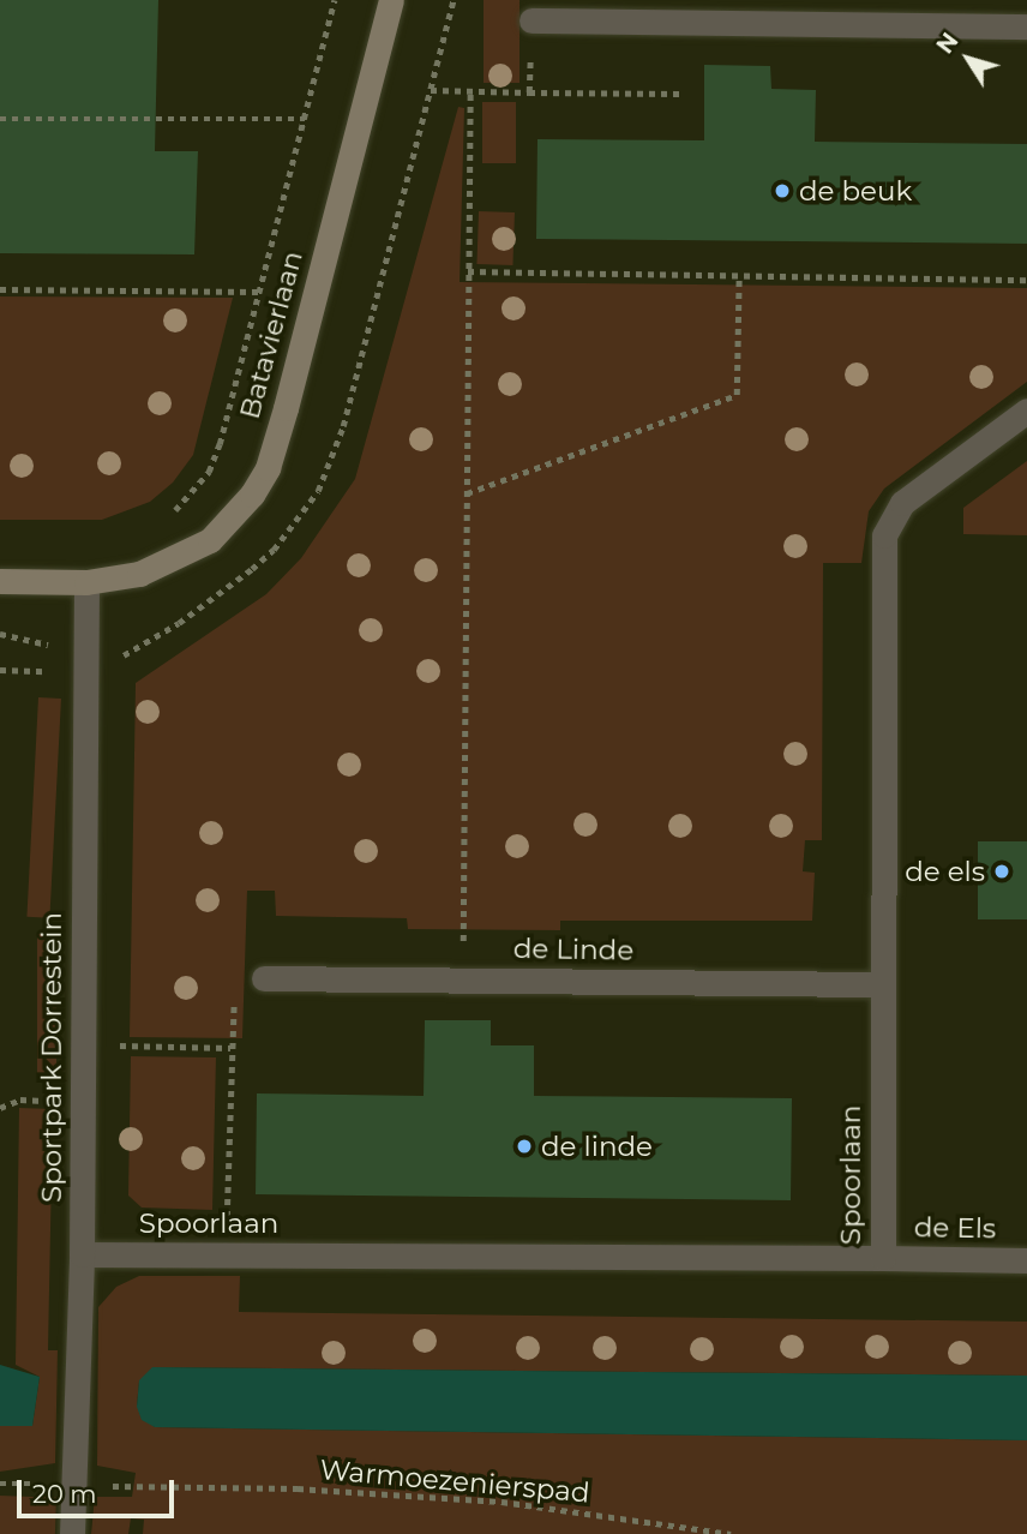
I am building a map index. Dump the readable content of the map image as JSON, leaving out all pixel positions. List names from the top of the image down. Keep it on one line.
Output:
{"streets":{"street":["Batavierlaan","de Linde","Sportpark Dorrestein","Spoorlaan","de Els"],"path":["Warmoezenierspad"]},"crossings":[["Batavierlaan","Sportpark Dorrestein"],["de Linde","Spoorlaan"],["Sportpark Dorrestein","Spoorlaan"],["Sportpark Dorrestein","Warmoezenierspad"],["Spoorlaan","de Els"]],"places":["de beuk","de els","de linde"],"scale_bar":"20 m","north":"top left"}
